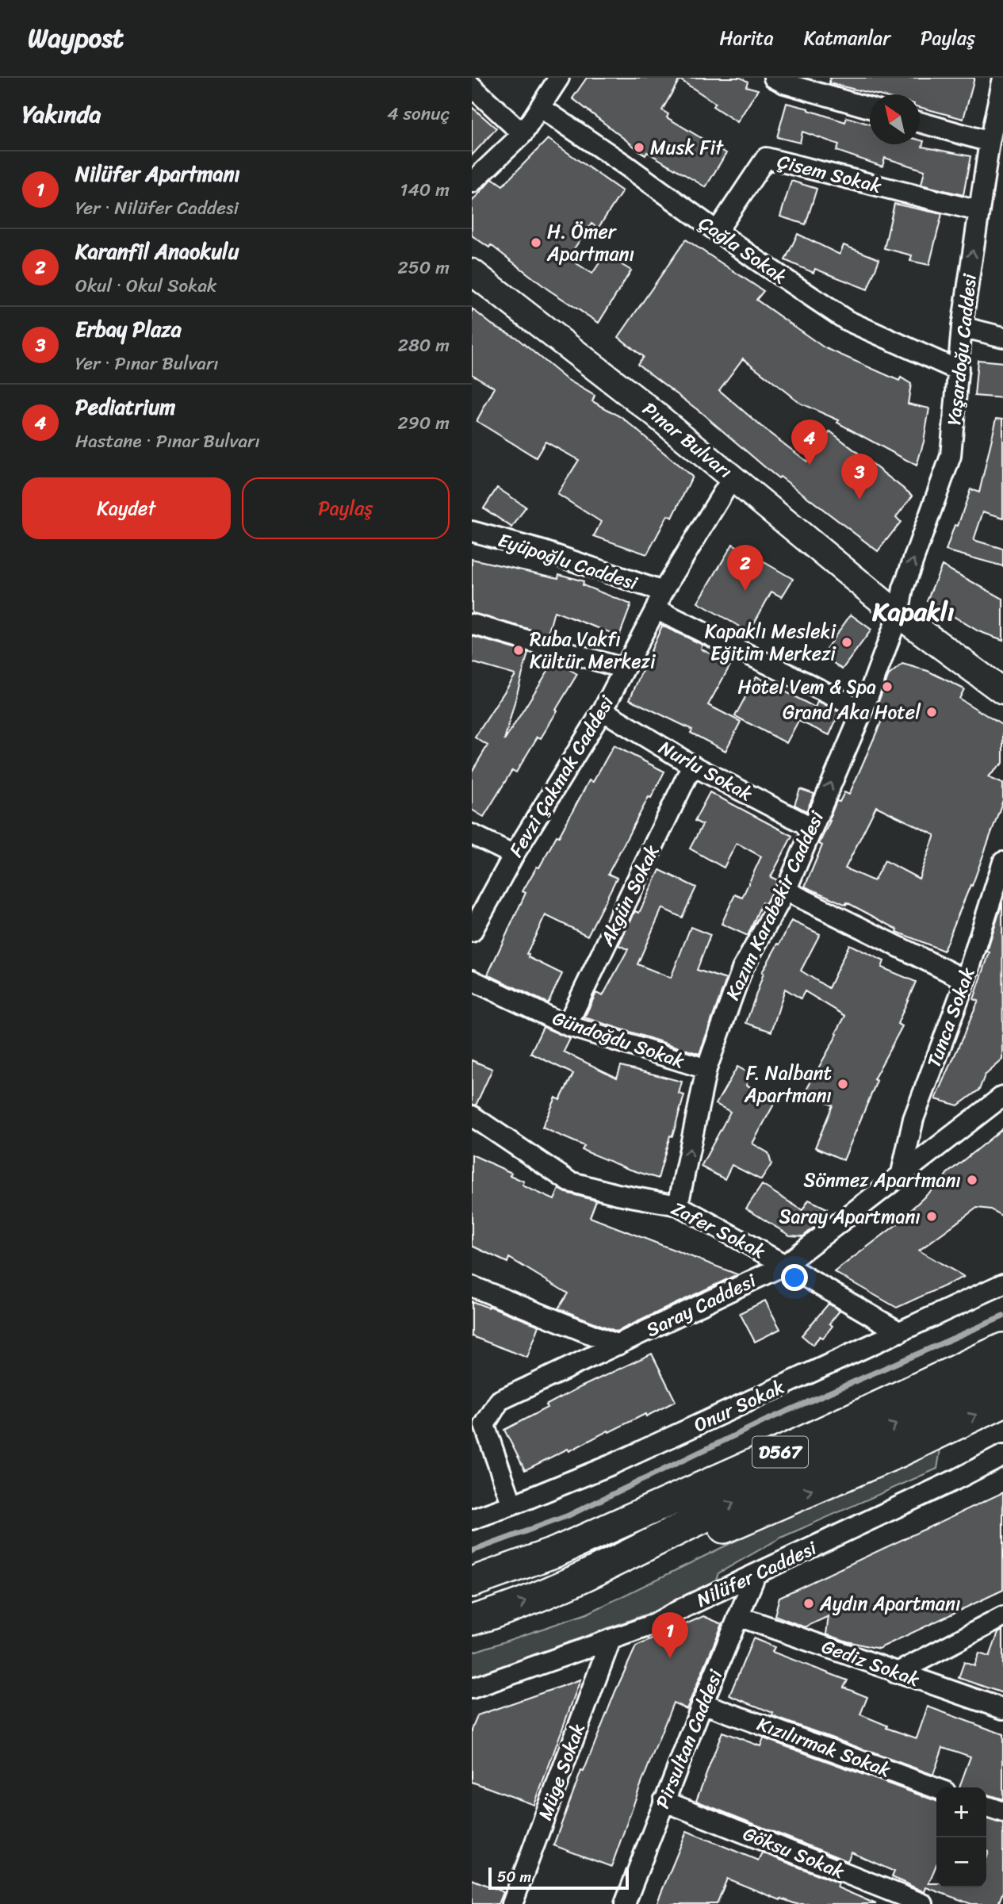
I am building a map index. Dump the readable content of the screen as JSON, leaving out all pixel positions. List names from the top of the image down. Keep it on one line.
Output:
{"streets":{"highway":["D567"],"main road":["Pınar Bulvarı"],"street":["Çisem Sokak","Çağla Sokak","Yaşardoğu Caddesi","Eyüpoğlu Caddesi","Nurlu Sokak","Fevzi Çakmak Caddesi","Akgün Sokak","Kazım Karabekir Caddesi","Tunca Sokak","Gündoğdu Sokak","Zafer Sokak","Saray Caddesi","Onur Sokak","Nilüfer Caddesi","Gediz Sokak","Pirsultan Caddesi","Kızılırmak Sokak","Müge Sokak","Göksu Sokak"]},"crossings":[["Çisem Sokak","Çağla Sokak"],["Çisem Sokak","Yaşardoğu Caddesi"],["Çağla Sokak","Yaşardoğu Caddesi"],["Yaşardoğu Caddesi","Pınar Bulvarı"],["Yaşardoğu Caddesi","Kazım Karabekir Caddesi"],["Pınar Bulvarı","Fevzi Çakmak Caddesi"],["Pınar Bulvarı","Kazım Karabekir Caddesi"],["Eyüpoğlu Caddesi","Fevzi Çakmak Caddesi"],["Eyüpoğlu Caddesi","Kazım Karabekir Caddesi"],["Nurlu Sokak","Fevzi Çakmak Caddesi"],["Nurlu Sokak","Akgün Sokak"],["Nurlu Sokak","Kazım Karabekir Caddesi"],["Akgün Sokak","Gündoğdu Sokak"],["Kazım Karabekir Caddesi","Gündoğdu Sokak"],["Kazım Karabekir Caddesi","Zafer Sokak"],["Tunca Sokak","Saray Caddesi"],["Zafer Sokak","Saray Caddesi"],["Zafer Sokak","Onur Sokak"],["Saray Caddesi","Onur Sokak"],["Nilüfer Caddesi","Pirsultan Caddesi"],["Nilüfer Caddesi","Müge Sokak"],["Gediz Sokak","Pirsultan Caddesi"],["Pirsultan Caddesi","Kızılırmak Sokak"],["Pirsultan Caddesi","Göksu Sokak"]],"one_way":["Yaşardoğu Caddesi","Kazım Karabekir Caddesi"],"districts":["Kapaklı"],"places":["Musk Fit","H. Ömer Apartmanı","Kapaklı Mesleki Eğitim Merkezi","Ruba Vakfı Kültür Merkezi","Hotel Vem & Spa","Grand Aka Hotel","F. Nalbant Apartmanı","Sönmez Apartmanı","Saray Apartmanı","Aydın Apartmanı"],"scale_bar":"50 m","north":"top left","page":{"header":"Waypost","nav":["Harita","Katmanlar","Paylaş"],"heading":["Yakında","4 sonuç"],"list":[{"mark":"1","name":"Nilüfer Apartmanı","note":"Yer · Nilüfer Caddesi","value":"140 m"},{"mark":"2","name":"Karanfil Anaokulu","note":"Okul · Okul Sokak","value":"250 m"},{"mark":"3","name":"Erbay Plaza","note":"Yer · Pınar Bulvarı","value":"280 m"},{"mark":"4","name":"Pediatrium","note":"Hastane · Pınar Bulvarı","value":"290 m"}],"pins":["4","3","2","1"],"buttons":["Kaydet","Paylaş"],"map_buttons":["+","−"],"scale":"50 m"}}
